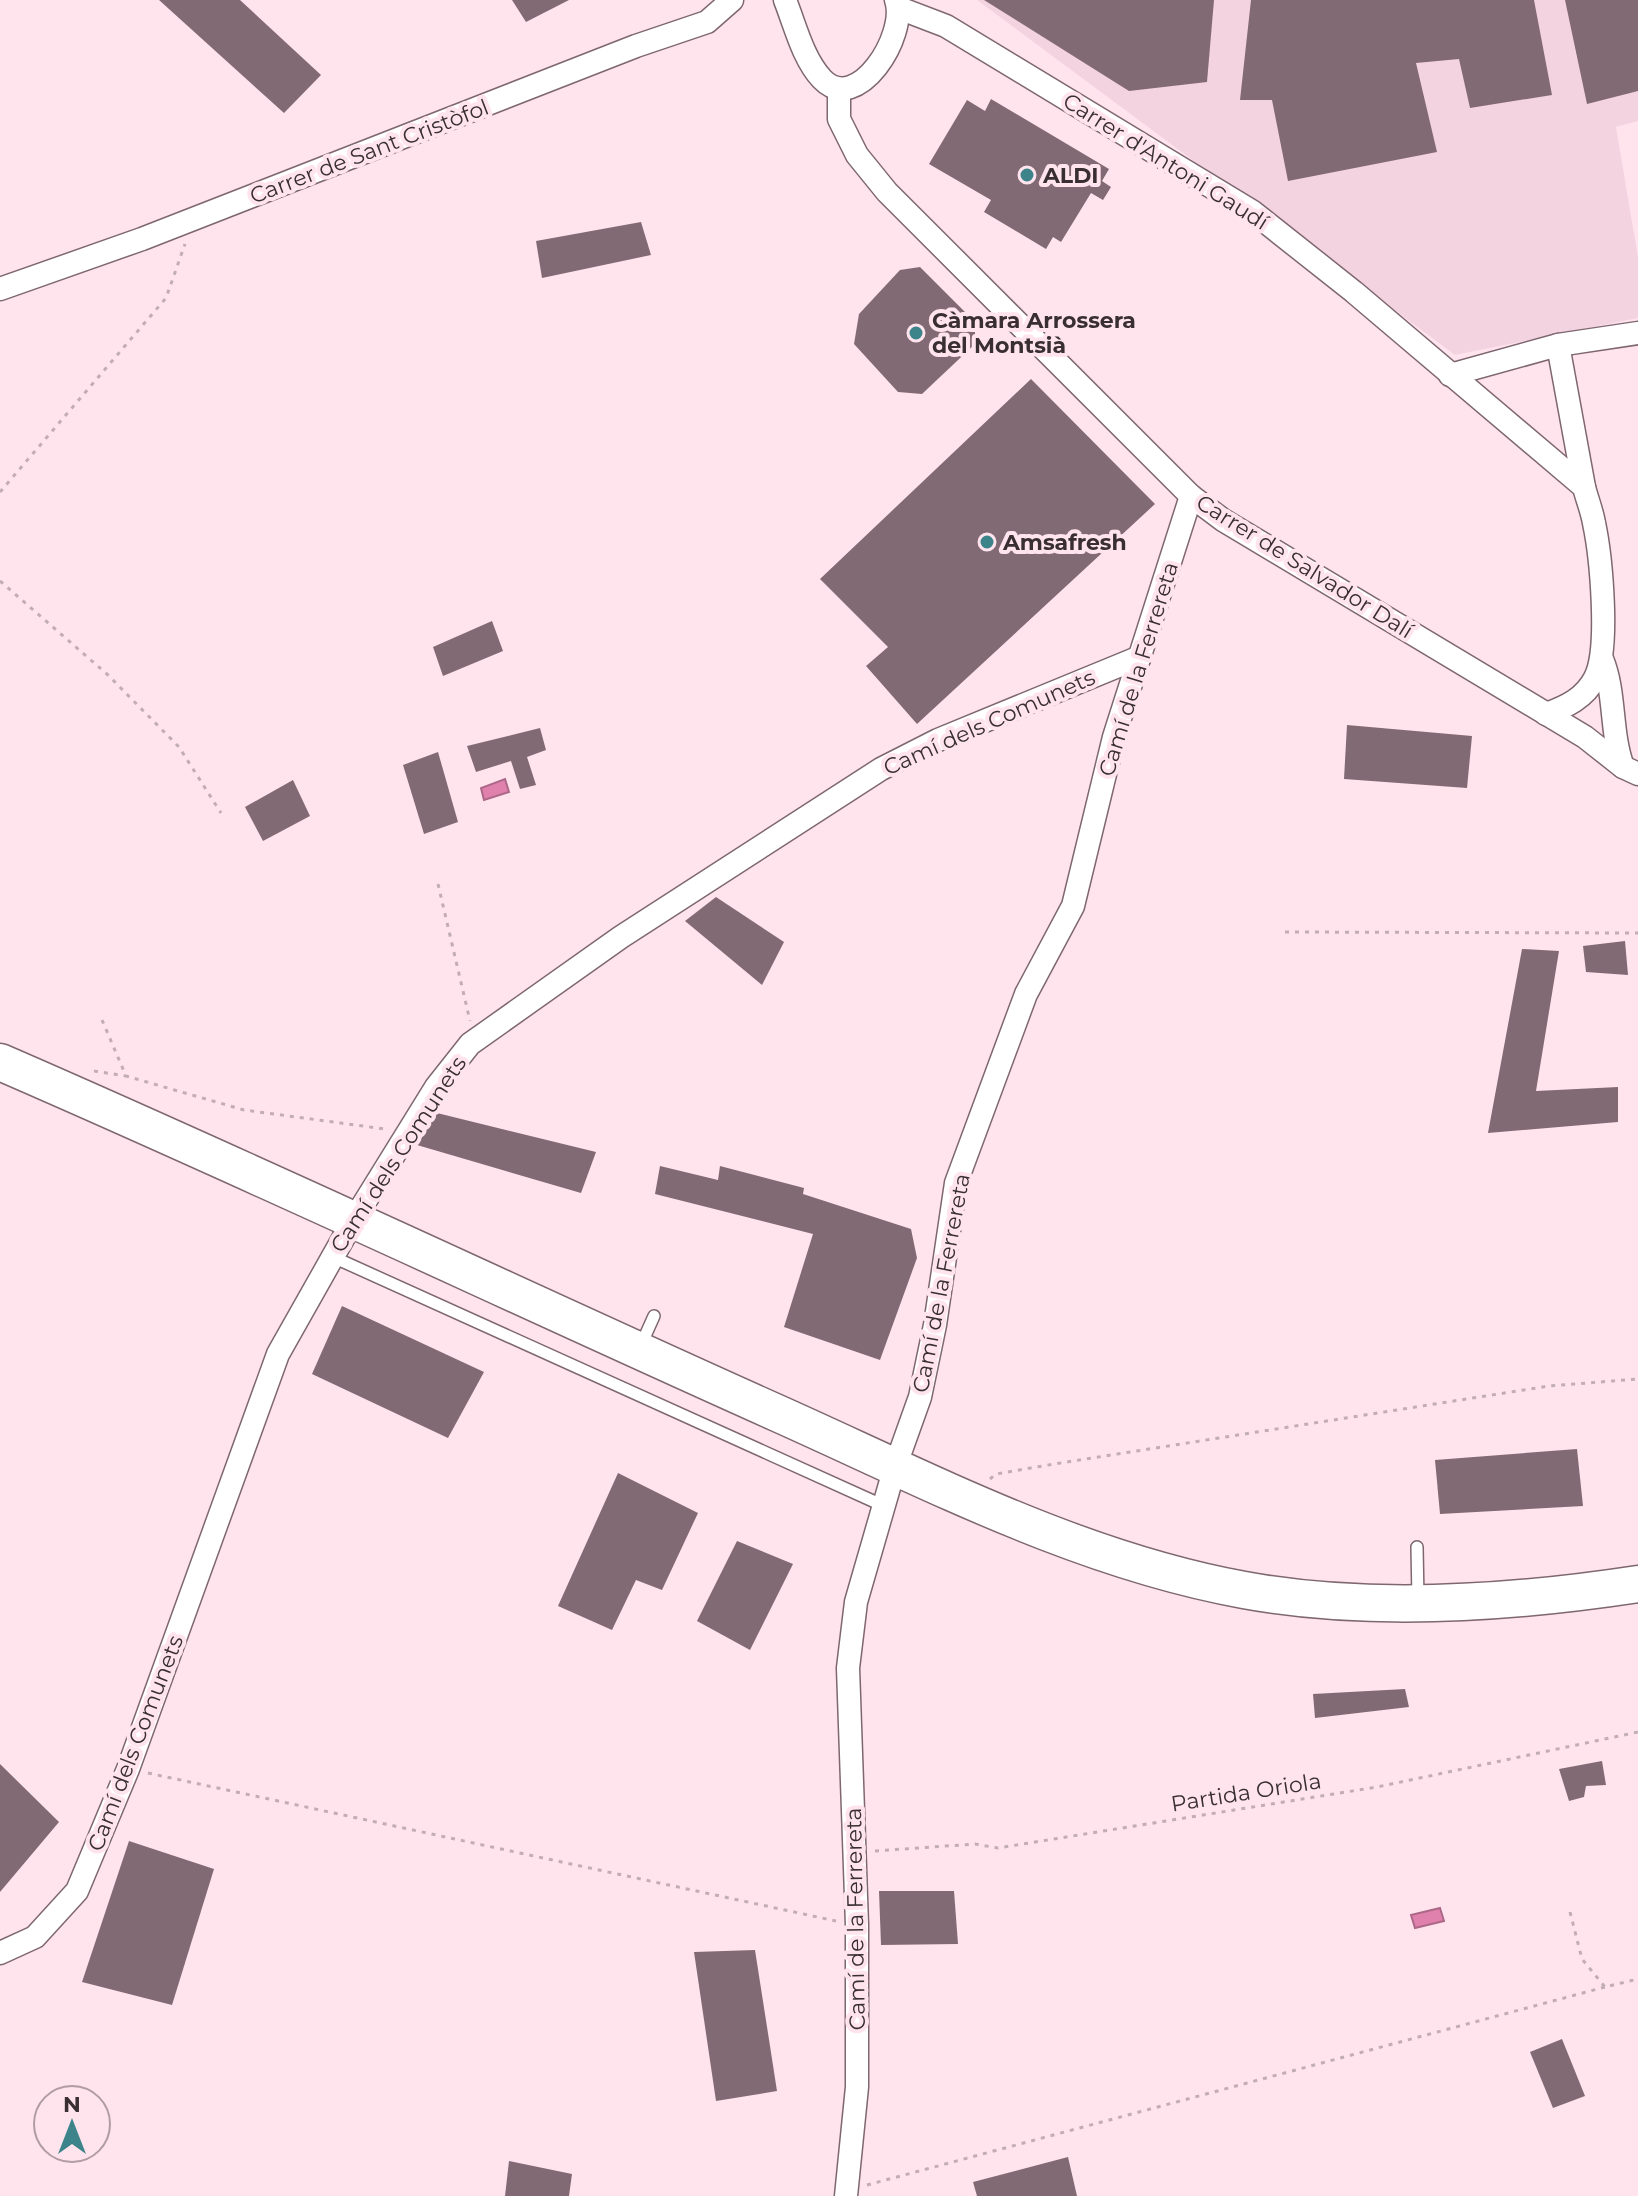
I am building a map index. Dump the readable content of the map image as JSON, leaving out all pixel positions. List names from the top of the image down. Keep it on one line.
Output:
{"streets":{"street":["Carrer de Sant Cristòfol","Carrer d'Antoni Gaudí","Carrer de Salvador Dalí","Camí de la Ferrereta","Camí dels Comunets"],"path":["Partida Oriola"]},"crossings":[["Carrer de Salvador Dalí","Camí de la Ferrereta"],["Camí de la Ferrereta","Camí dels Comunets"],["Camí de la Ferrereta","Partida Oriola"]],"places":["ALDI","Càmara Arrossera del Montsià","Amsafresh"],"north":"top"}
